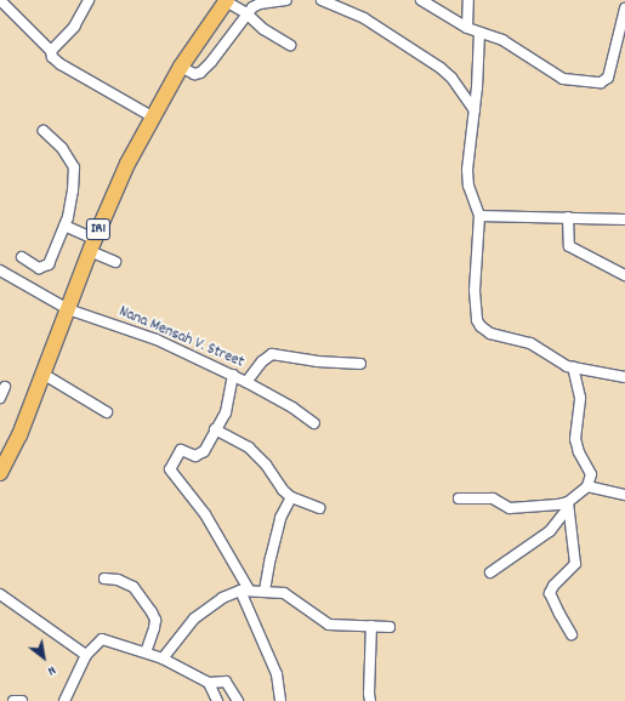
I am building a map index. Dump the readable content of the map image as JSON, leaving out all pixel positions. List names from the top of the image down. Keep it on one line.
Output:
{"streets":{"main road":["IR1"],"street":["Nana Mensah V. Street"]},"crossings":[["IR1","Nana Mensah V. Street"]],"north":"bottom right"}
